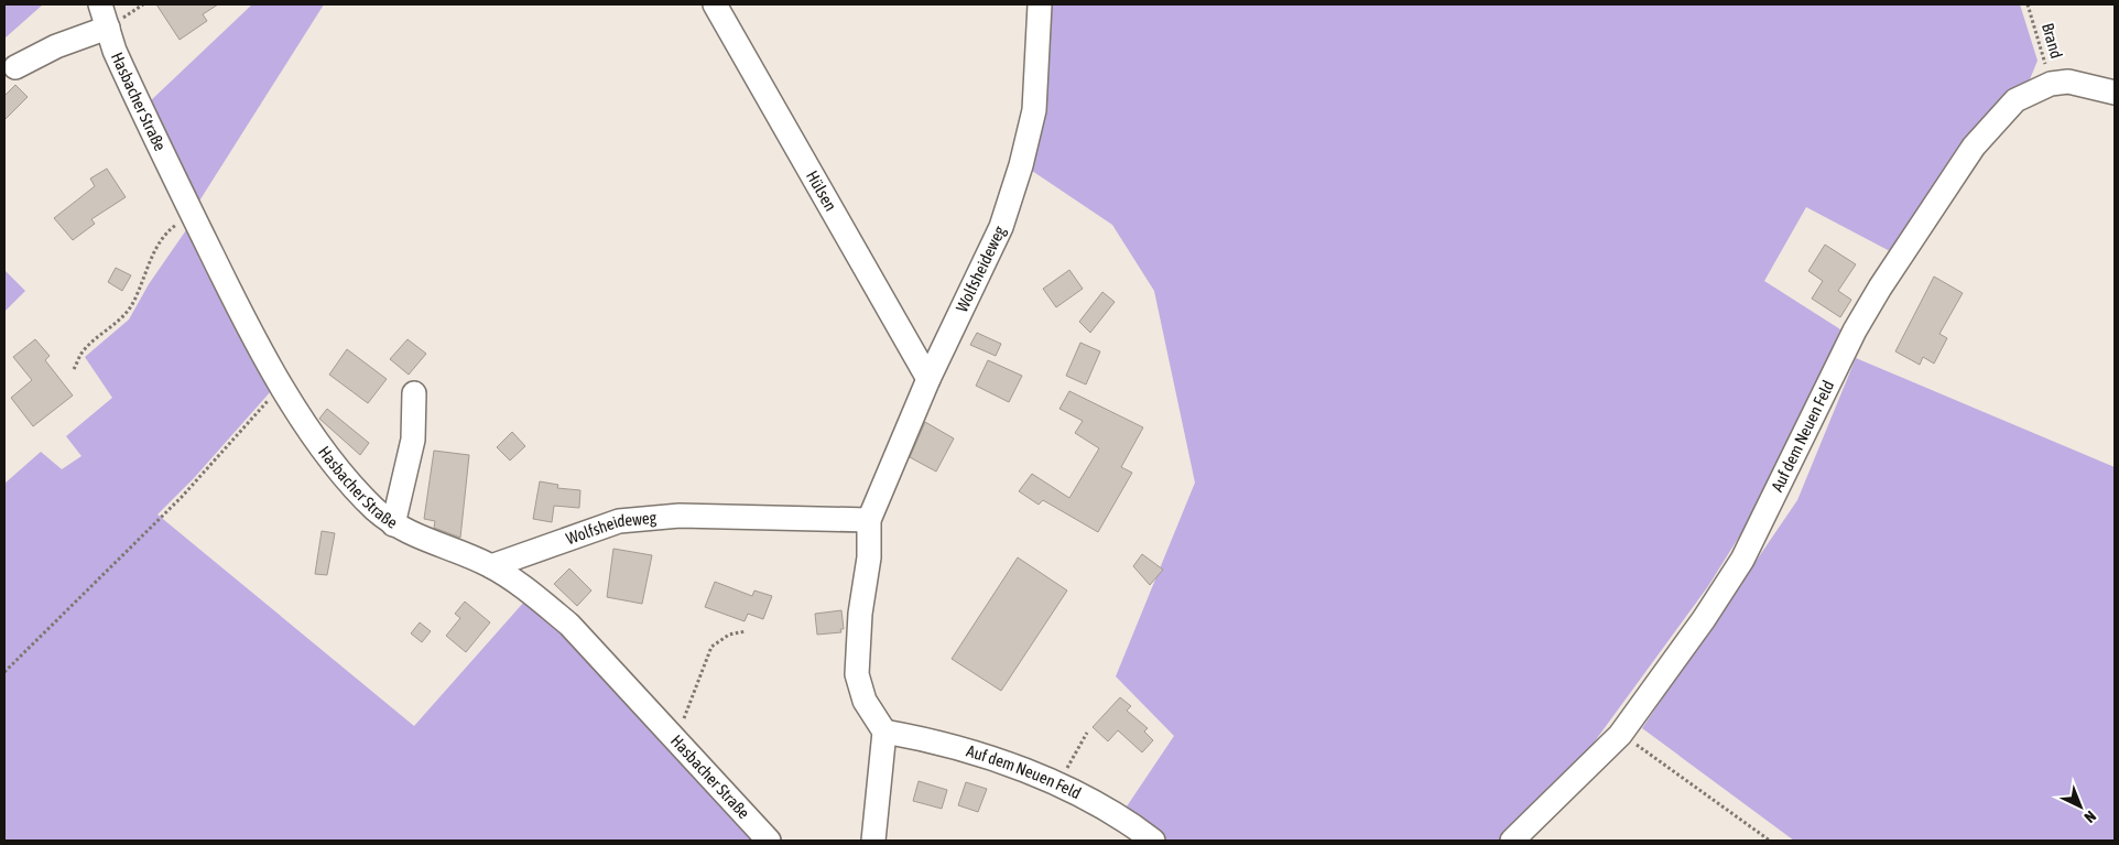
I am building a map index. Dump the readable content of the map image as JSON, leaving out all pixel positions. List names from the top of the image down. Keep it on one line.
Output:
{"streets":{"street":["Hasbacher Straße","Hülsen","Wolfsheideweg","Auf dem Neuen Feld"],"path":["Brand"]},"crossings":[["Brand","Auf dem Neuen Feld"],["Hasbacher Straße","Wolfsheideweg"],["Hülsen","Wolfsheideweg"],["Wolfsheideweg","Auf dem Neuen Feld"]],"north":"bottom right"}
